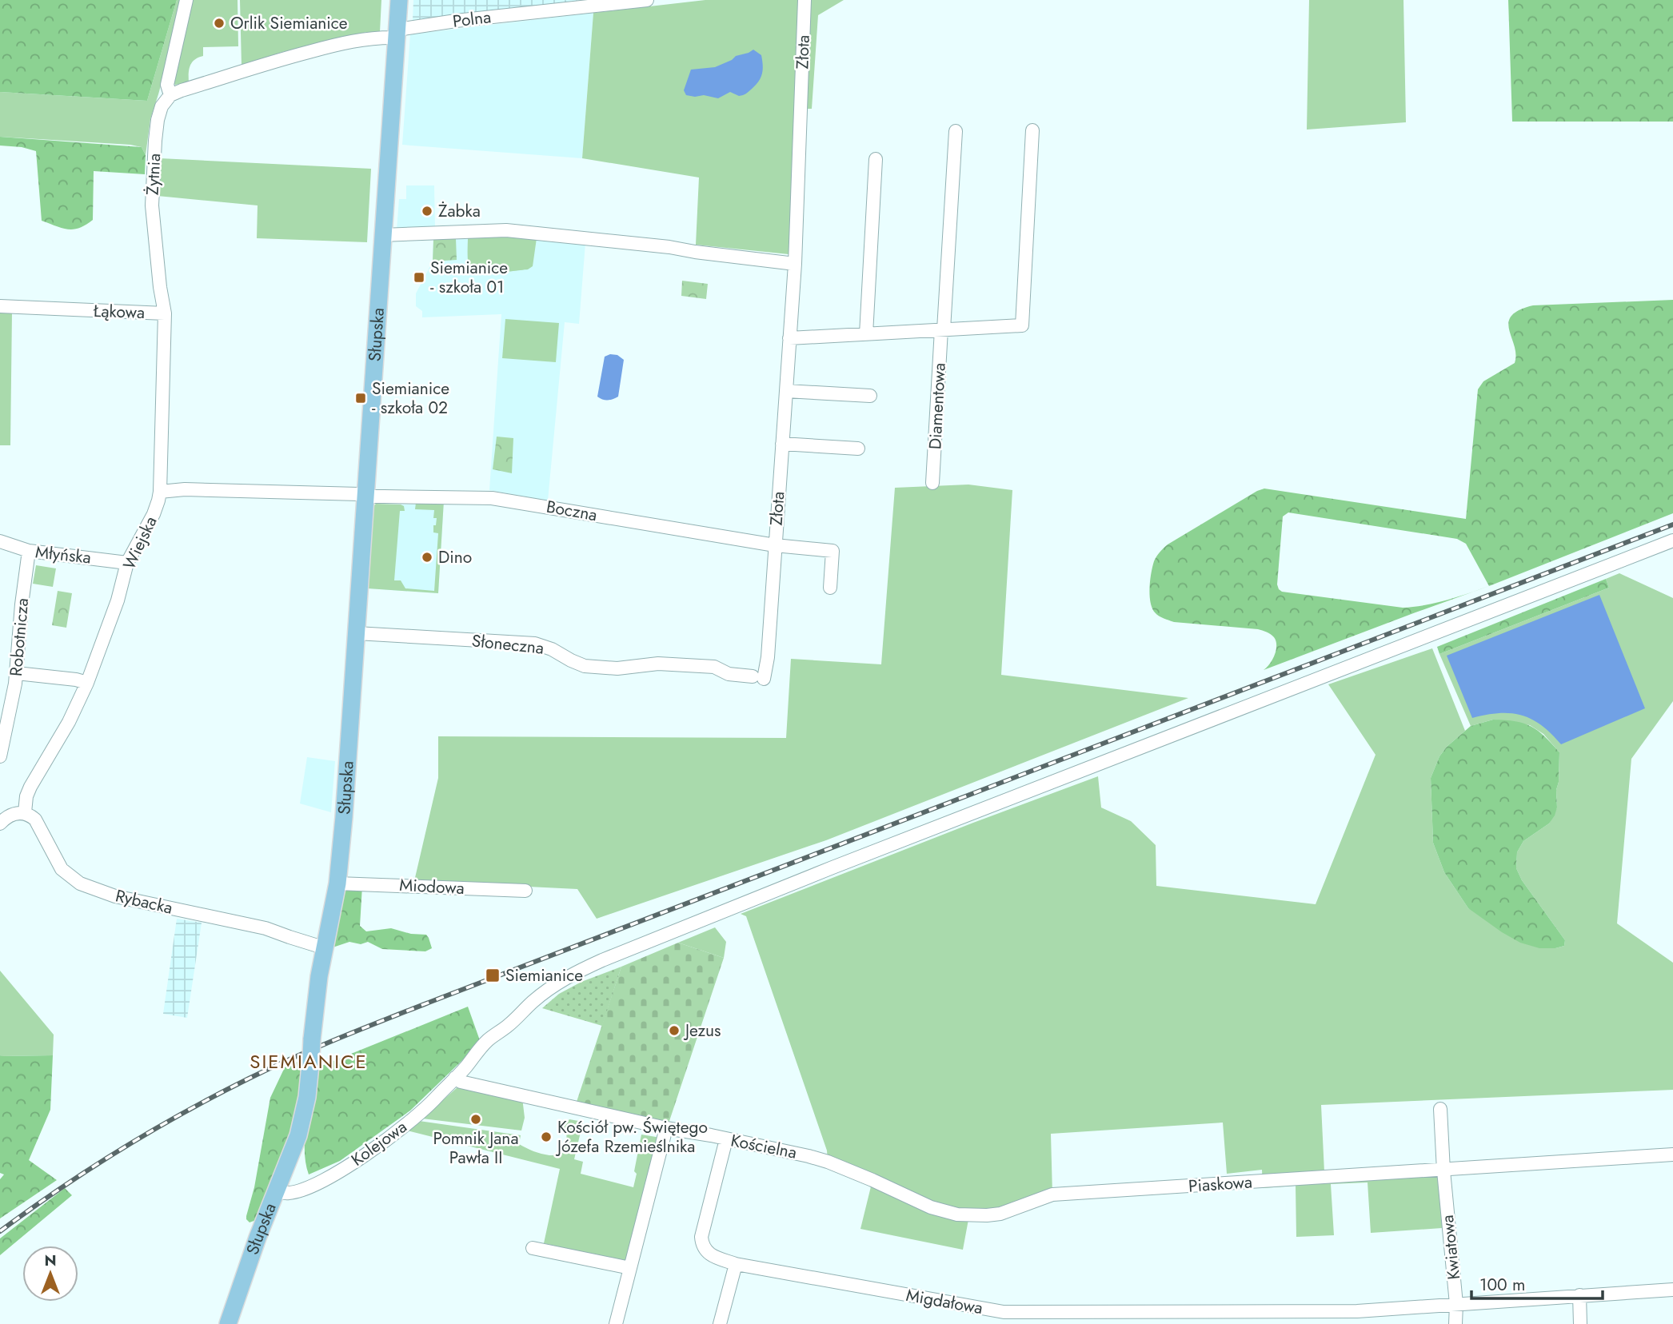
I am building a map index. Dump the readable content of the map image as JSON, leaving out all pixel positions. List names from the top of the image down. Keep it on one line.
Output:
{"streets":{"main road":["Słupska"],"street":["Polna","Złota","Żytnia","Łąkowa","Diamentowa","Boczna","Wiejska","Młyńska","Robotnicza","Słoneczna","Miodowa","Rybacka","Kolejowa","Kościelna","Piaskowa","Kwiatowa","Migdałowa"]},"crossings":[["Polna","Słupska"],["Złota","Boczna"],["Złota","Słoneczna"],["Żytnia","Łąkowa"],["Żytnia","Wiejska"],["Słupska","Boczna"],["Słupska","Słoneczna"],["Słupska","Miodowa"],["Słupska","Rybacka"],["Słupska","Kolejowa"],["Wiejska","Młyńska"],["Wiejska","Rybacka"],["Młyńska","Robotnicza"],["Kolejowa","Kościelna"],["Kościelna","Piaskowa"],["Kościelna","Migdałowa"],["Piaskowa","Kwiatowa"],["Kwiatowa","Migdałowa"]],"districts":["SIEMIANICE"],"places":{"other":["Orlik Siemianice","Żabka","Dino","Jezus","Pomnik Jana Pawła II","Kościół pw. Świętego Józefa Rzemieślnika"],"transit":["Siemianice - szkoła 01","Siemianice - szkoła 02","Siemianice"]},"scale_bar":"100 m","north":"top"}
